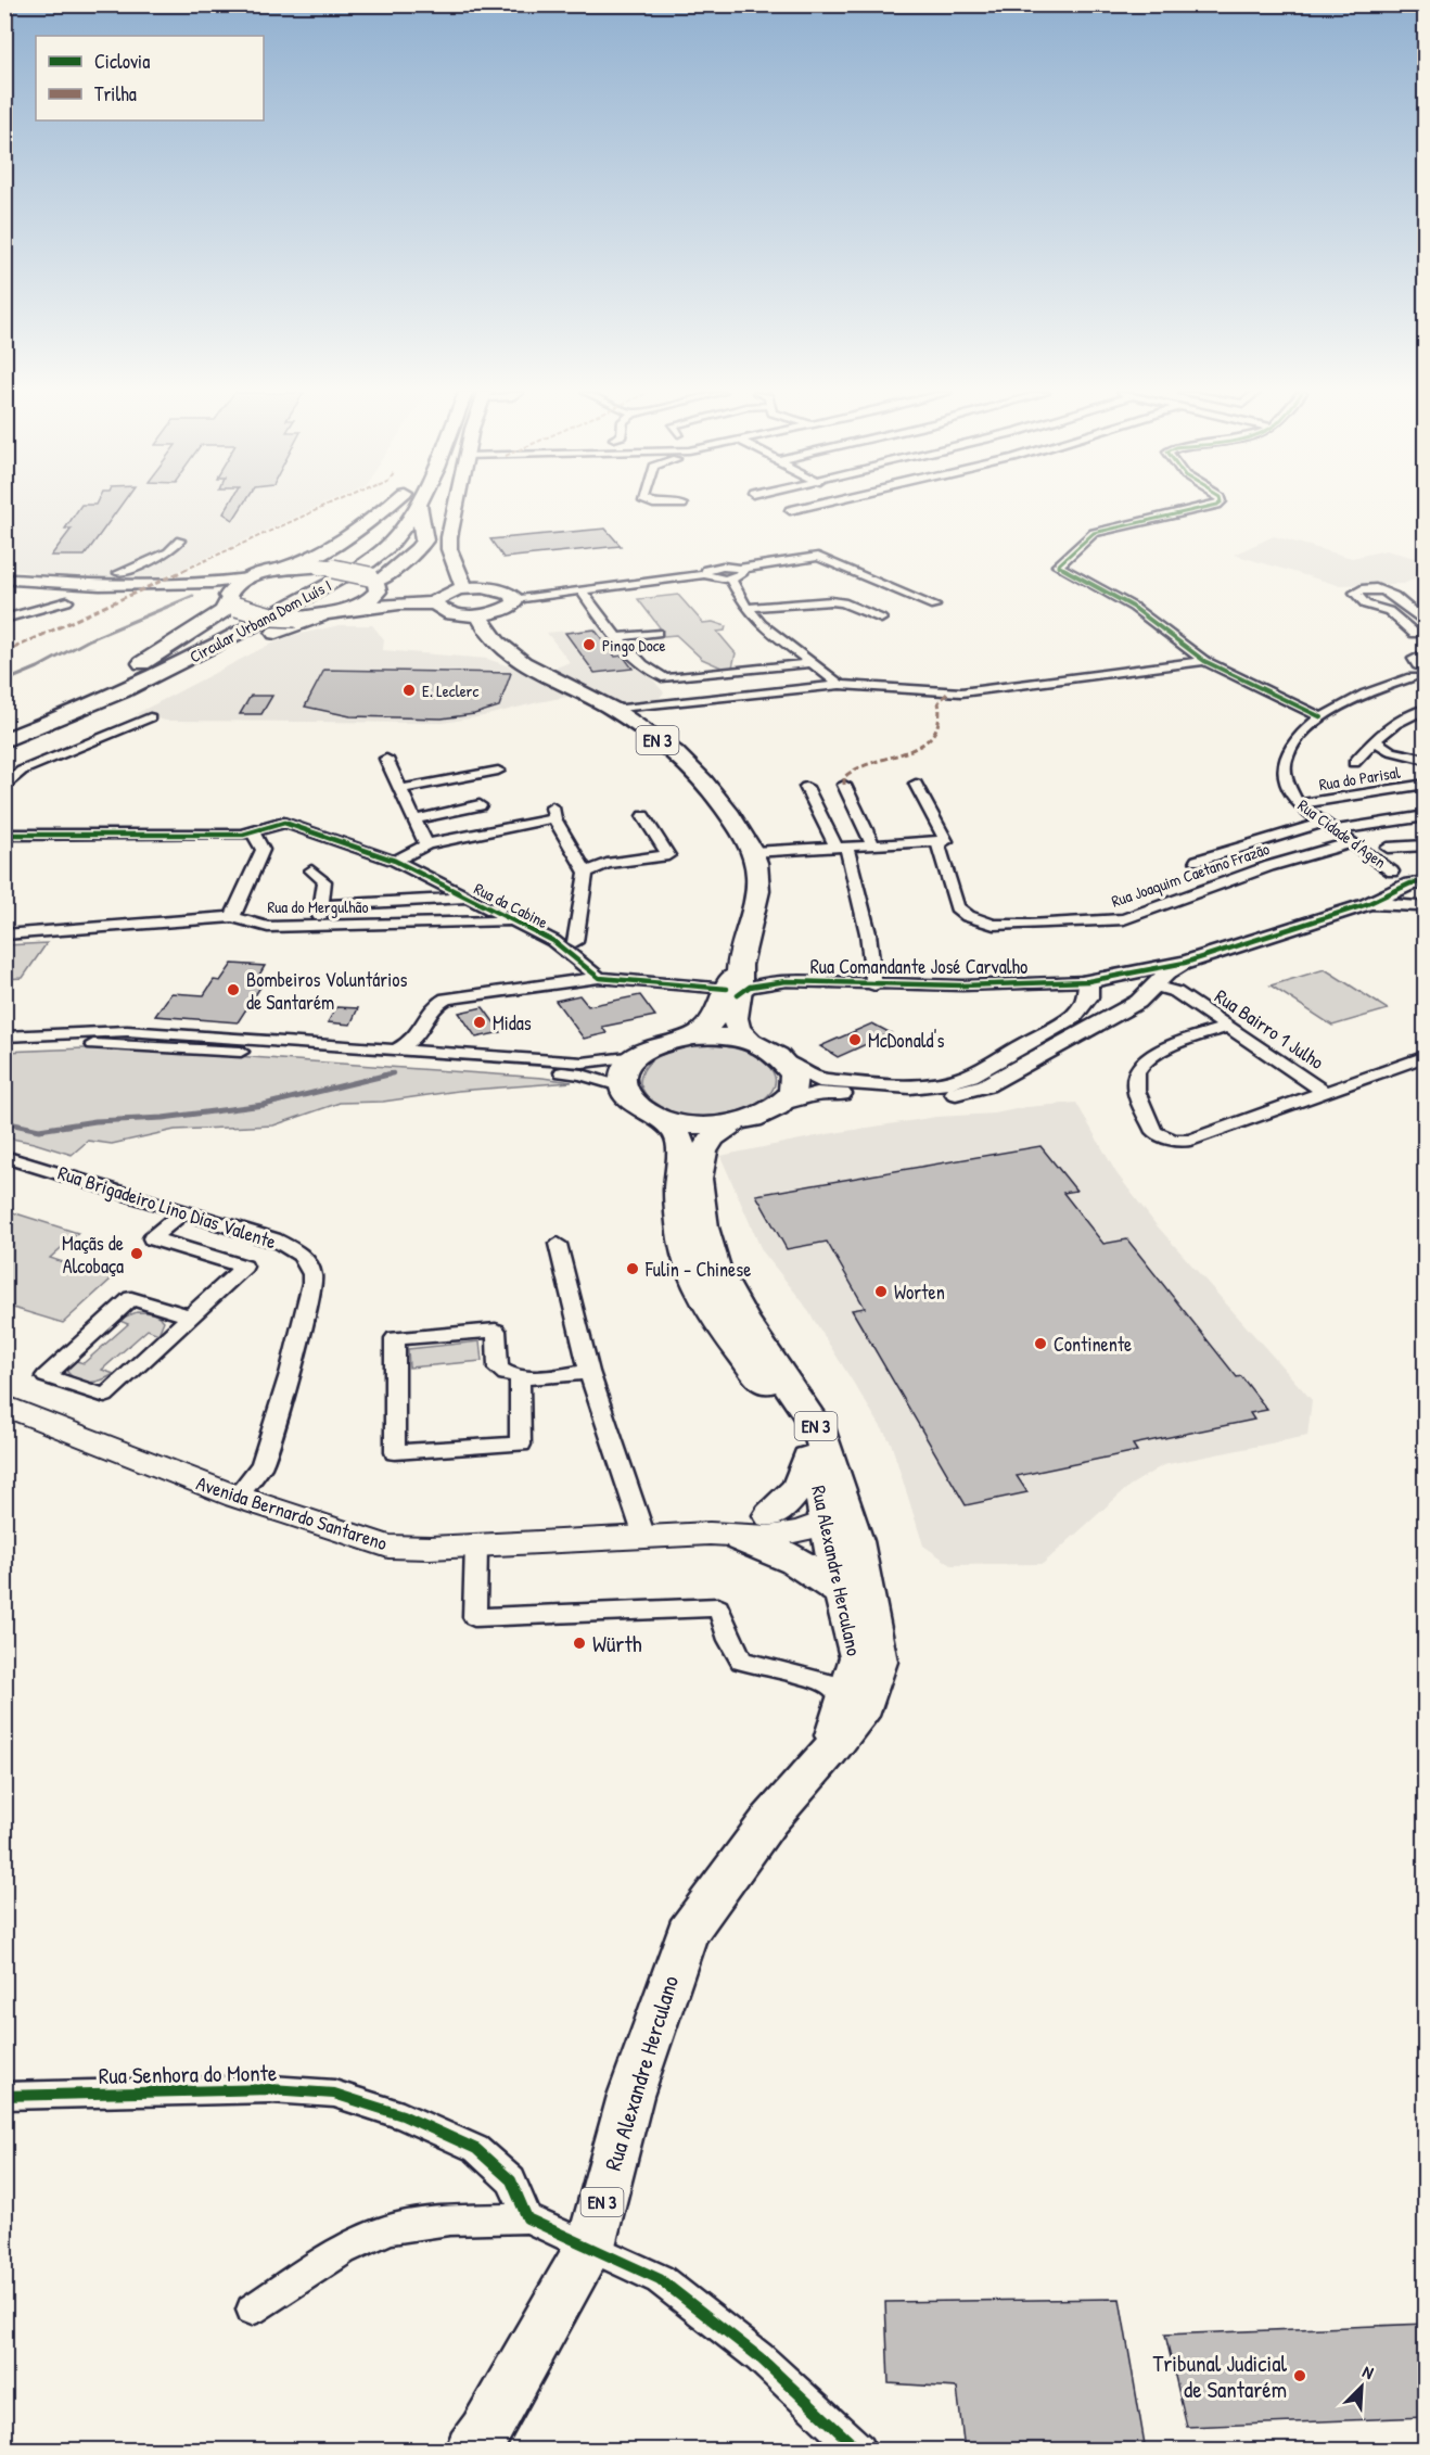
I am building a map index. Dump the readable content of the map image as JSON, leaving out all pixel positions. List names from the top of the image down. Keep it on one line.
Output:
{"streets":{"highway":["Circular Urbana Dom Luís I"],"main road":["EN 3","Avenida Bernardo Santareno","Rua Alexandre Herculano"],"street":["Rua do Parisal","Rua Cidade d'Agen","Rua Joaquim Caetano Frazão","Rua da Cabine","Rua do Mergulhão","Rua Comandante José Carvalho","Rua Bairro 1 Julho","Rua Brigadeiro Lino Dias Valente","Rua Senhora do Monte"]},"crossings":[["EN 3","Rua Comandante José Carvalho"],["EN 3","Rua Alexandre Herculano"],["Rua do Parisal","Rua Cidade d'Agen"],["Rua Cidade d'Agen","Rua Joaquim Caetano Frazão"],["Rua Cidade d'Agen","Rua Comandante José Carvalho"],["Rua da Cabine","Rua do Mergulhão"],["Rua Comandante José Carvalho","Rua Bairro 1 Julho"],["Rua Brigadeiro Lino Dias Valente","Avenida Bernardo Santareno"],["Avenida Bernardo Santareno","Rua Alexandre Herculano"]],"places":["Pingo Doce","E. Leclerc","Bombeiros Voluntários de Santarém","Midas","McDonald's","Maçãs de Alcobaça","Fulin - Chinese","Worten","Continente","Würth","Tribunal Judicial de Santarém"],"legend":["Ciclovia","Trilha"],"north":"top right"}
